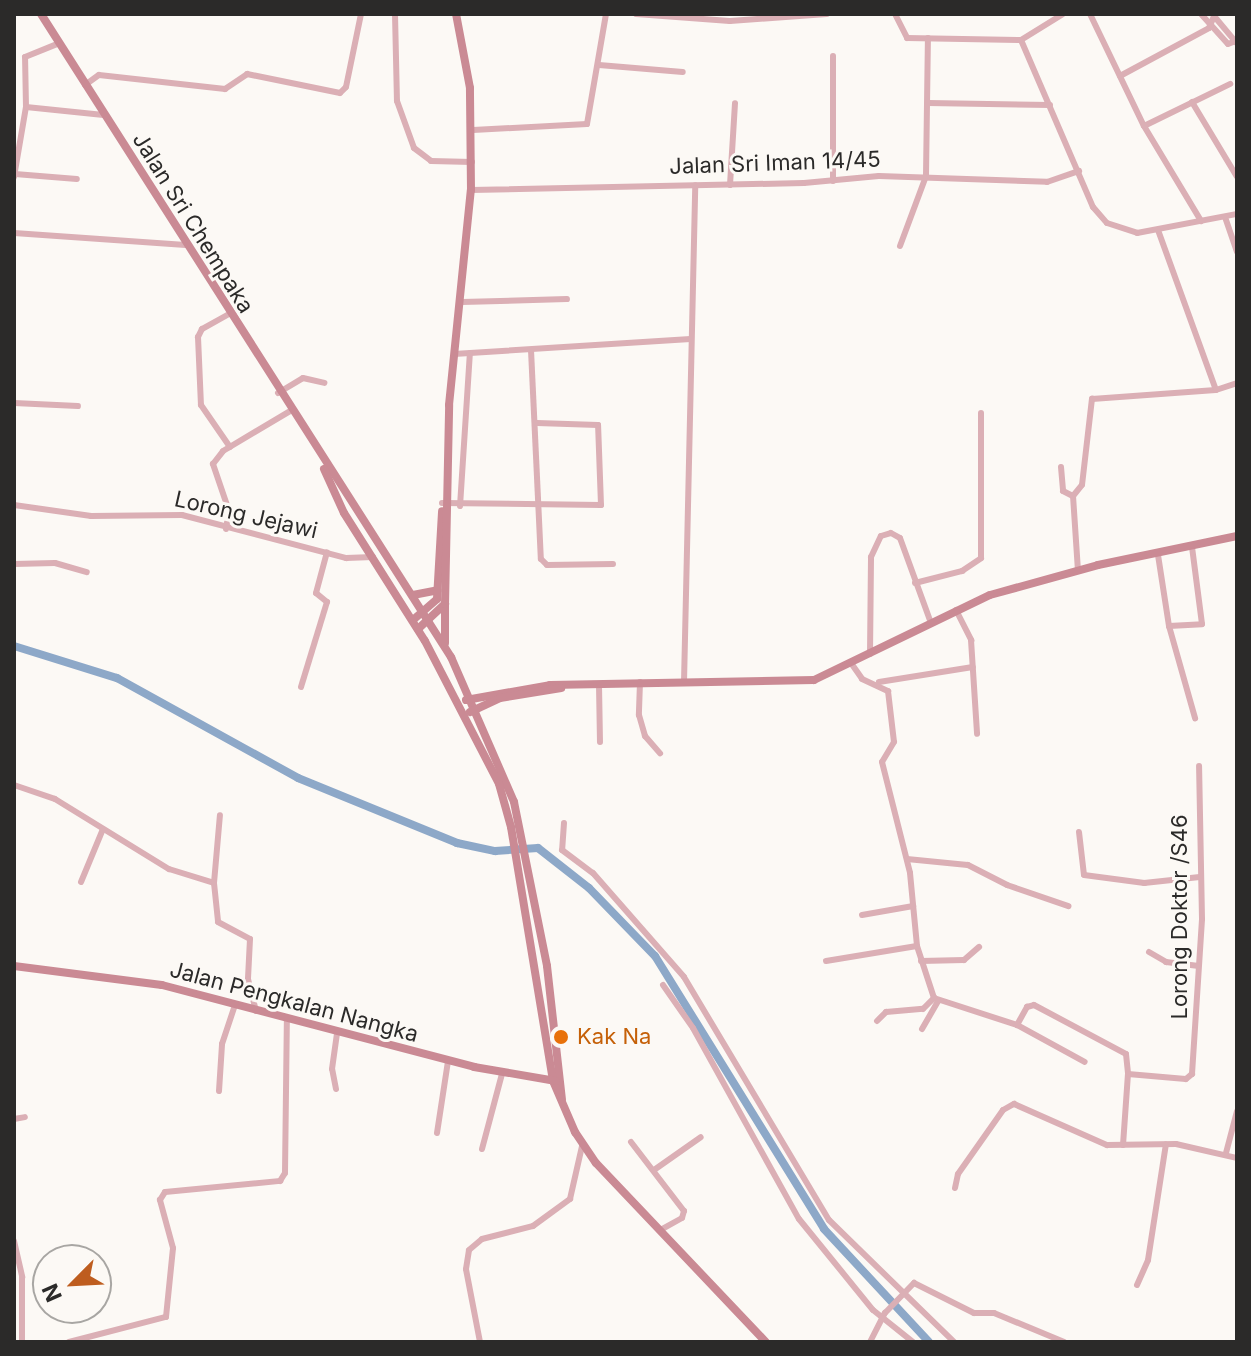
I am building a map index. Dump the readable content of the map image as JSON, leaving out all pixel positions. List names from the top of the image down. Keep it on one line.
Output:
{"streets":{"main road":["Jalan Sri Chempaka","Jalan Pengkalan Nangka"],"street":["Jalan Sri Iman 14/45","Lorong Jejawi","Lorong Doktor /S46"]},"places":["Kak Na"],"north":"bottom left"}
